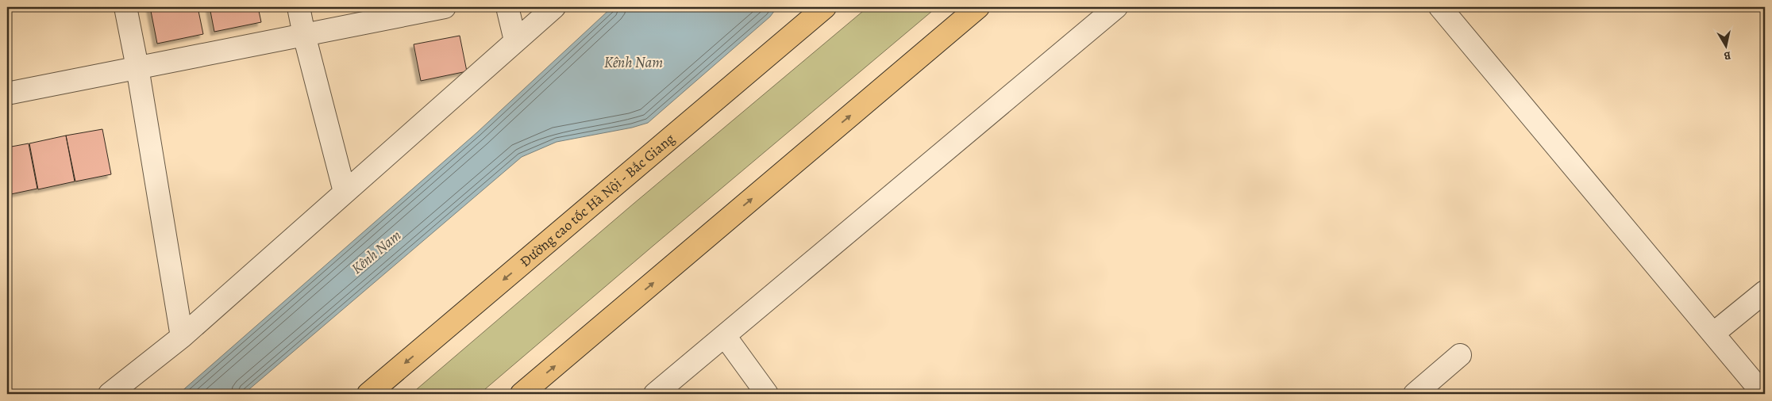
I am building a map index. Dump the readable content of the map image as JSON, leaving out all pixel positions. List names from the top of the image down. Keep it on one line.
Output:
{"streets":{"highway":["Đường cao tốc Hà Nội - Bắc Giang"]},"water":["Kênh Nam"],"north":"bottom"}
